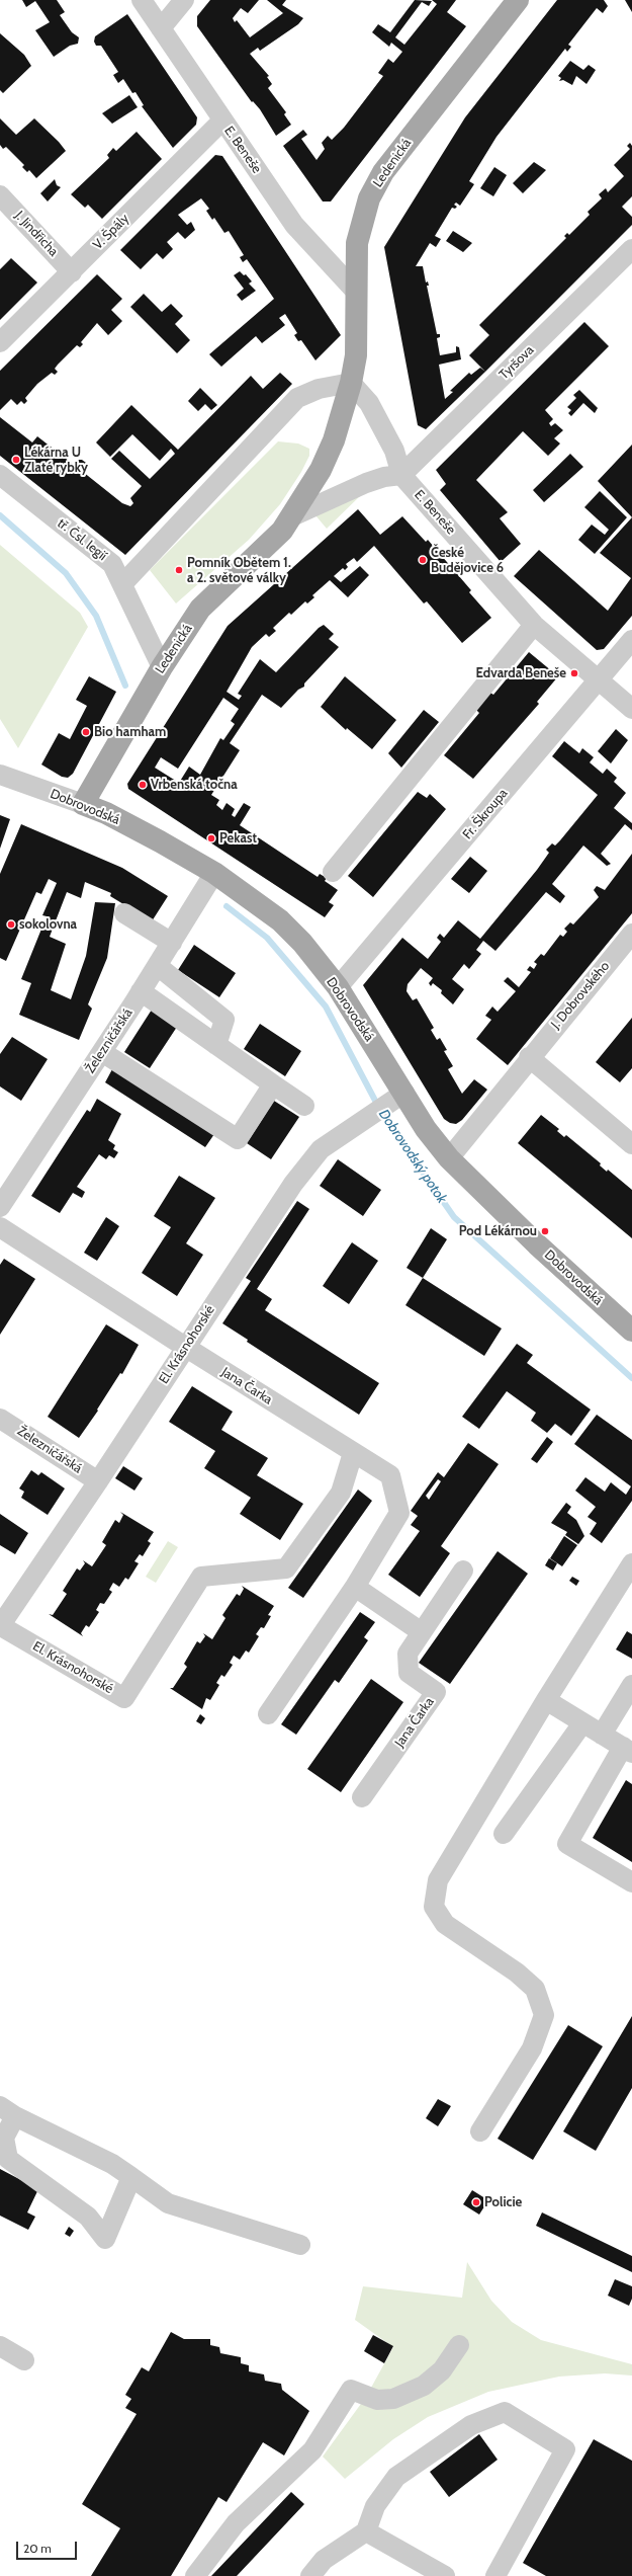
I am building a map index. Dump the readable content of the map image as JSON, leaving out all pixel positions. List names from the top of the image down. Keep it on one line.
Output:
{"streets":{"main road":["Ledenická","Dobrovodská"],"street":["E. Beneše","V. Špály","J. Jindřicha","Tyršova","tř. Čsl. legií","Fr. Škroupa","J. Dobrovského","Železničářská","El. Krásnohorské","Jana Čarka"]},"crossings":[["E. Beneše","Ledenická"],["E. Beneše","V. Špály"],["E. Beneše","Tyršova"],["E. Beneše","Fr. Škroupa"],["Ledenická","Tyršova"],["Ledenická","tř. Čsl. legií"],["Ledenická","Dobrovodská"],["V. Špály","J. Jindřicha"],["Dobrovodská","Fr. Škroupa"],["Dobrovodská","J. Dobrovského"],["Dobrovodská","Železničářská"],["Dobrovodská","El. Krásnohorské"],["Železničářská","El. Krásnohorské"],["El. Krásnohorské","Jana Čarka"]],"water":["Dobrovodský potok"],"places":["Lékárna U Zlaté rybky","České Budějovice 6","Pomník Obětem 1. a 2. světové války","Edvarda Beneše","Bio hamham","Vrbenská točna","Pekast","sokolovna","Pod Lékárnou","Policie"],"scale_bar":"20 m"}
